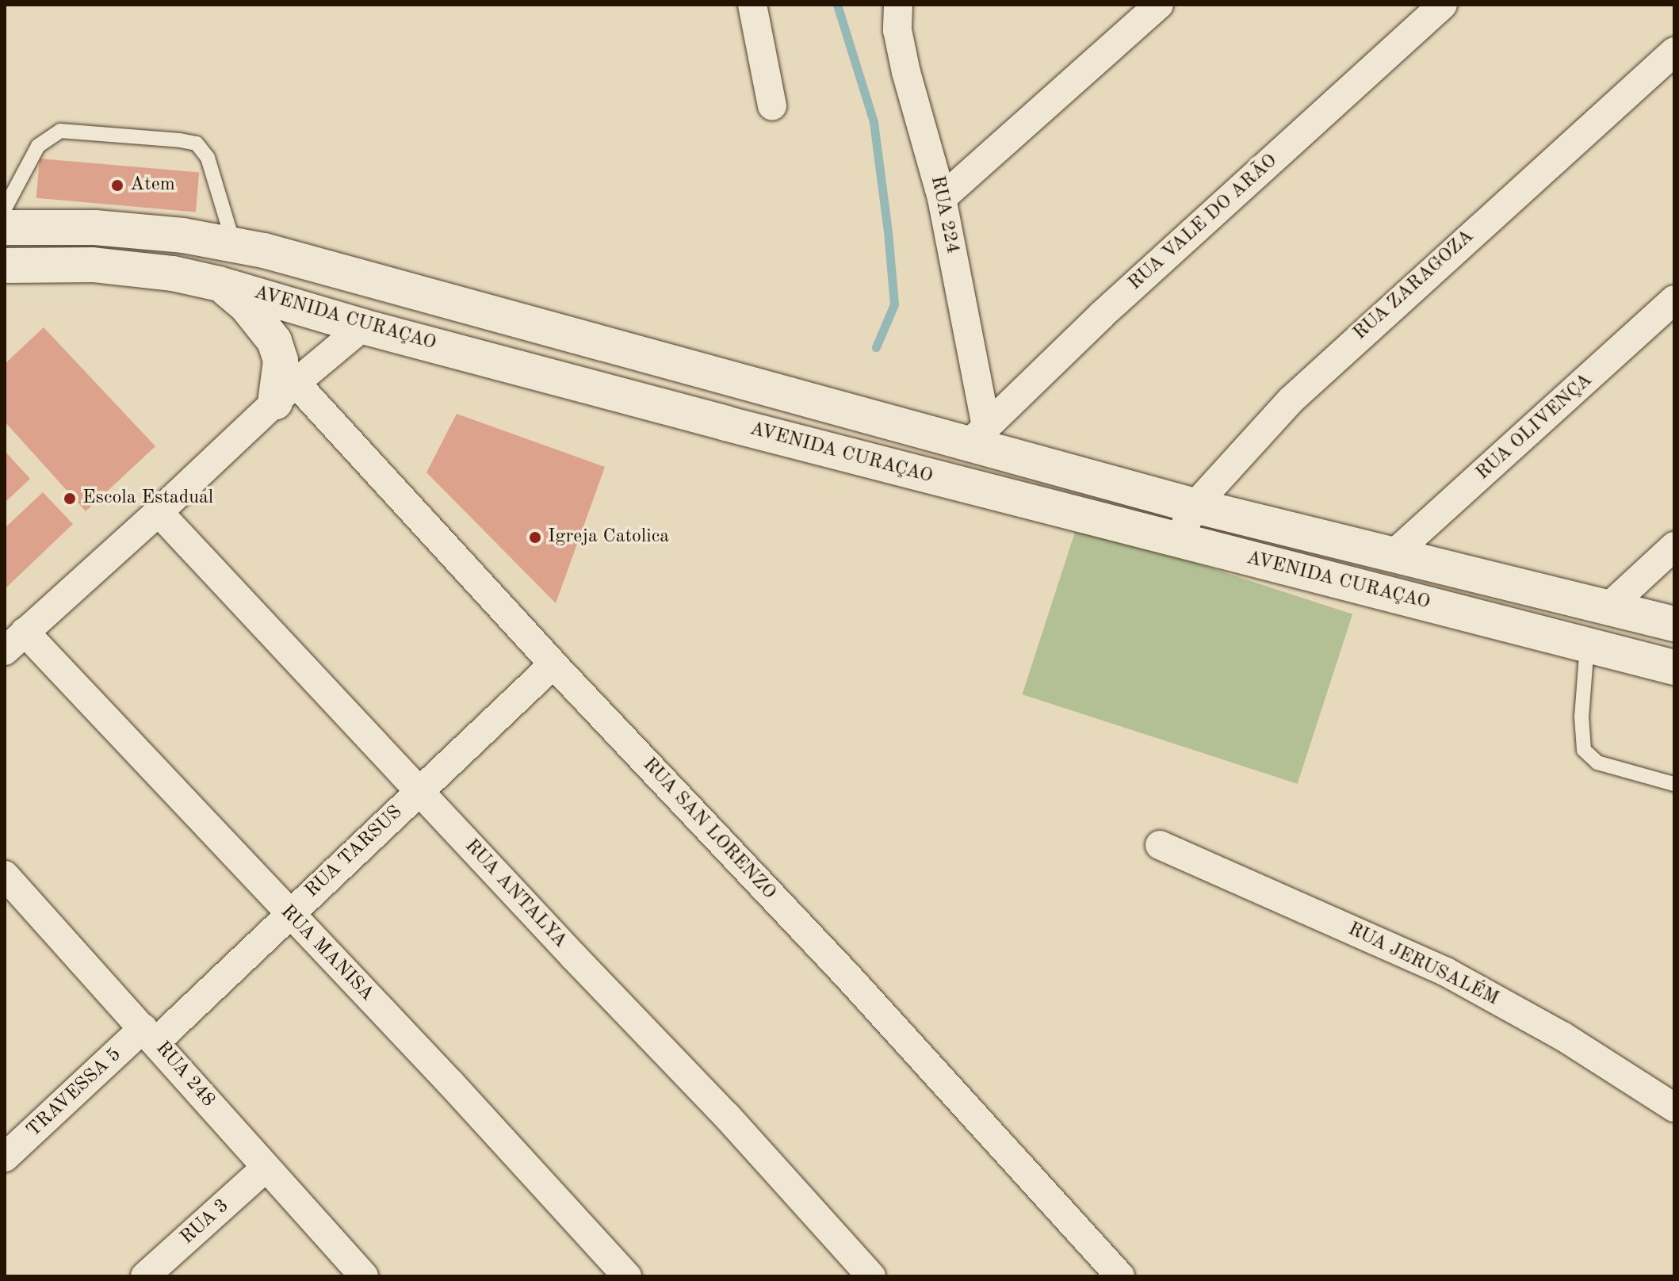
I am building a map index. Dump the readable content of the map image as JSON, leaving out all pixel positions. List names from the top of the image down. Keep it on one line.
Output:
{"streets":{"main road":["AVENIDA CURAÇAO"],"street":["RUA 224","RUA VALE DO ARÃO","RUA ZARAGOZA","RUA OLIVENÇA","RUA SAN LORENZO","RUA TARSUS","RUA ANTALYA","RUA MANISA","RUA JERUSALÉM","RUA 248","TRAVESSA 5","RUA 3"]},"crossings":[["RUA 224","RUA VALE DO ARÃO"],["RUA 224","AVENIDA CURAÇAO"],["RUA VALE DO ARÃO","AVENIDA CURAÇAO"],["RUA ZARAGOZA","AVENIDA CURAÇAO"],["AVENIDA CURAÇAO","RUA OLIVENÇA"],["RUA SAN LORENZO","RUA TARSUS"],["RUA TARSUS","RUA ANTALYA"],["RUA TARSUS","RUA MANISA"],["RUA TARSUS","RUA 248"],["RUA TARSUS","TRAVESSA 5"],["RUA 248","TRAVESSA 5"],["RUA 248","RUA 3"]],"places":["Atem","Escola Estadual","Igreja Catolica"]}
